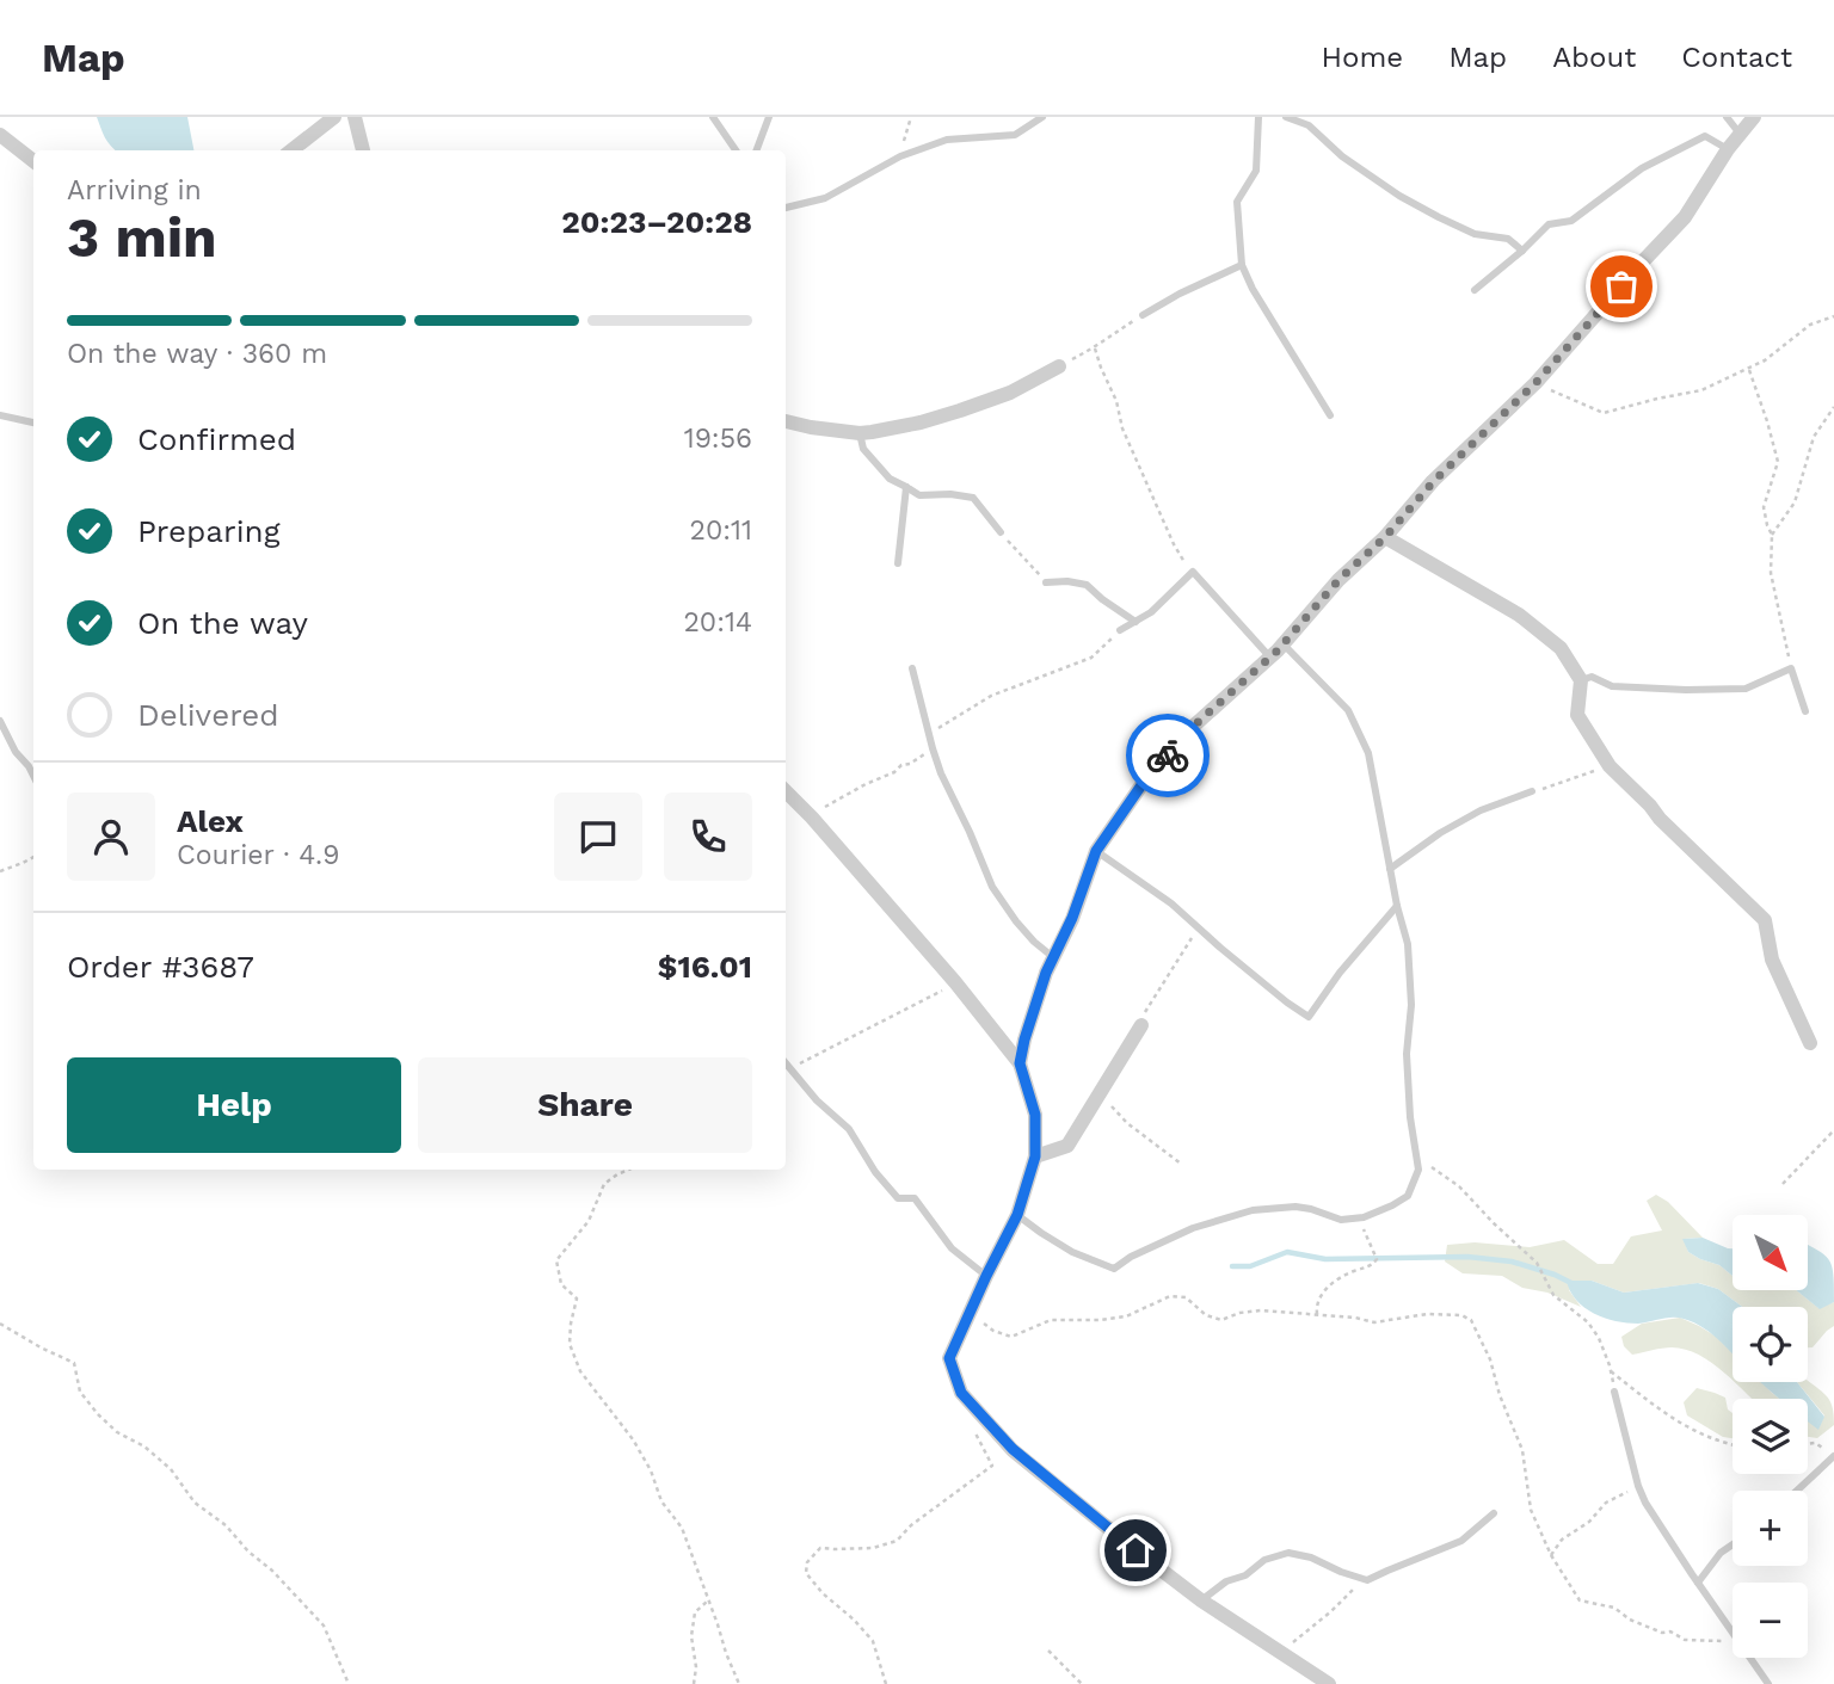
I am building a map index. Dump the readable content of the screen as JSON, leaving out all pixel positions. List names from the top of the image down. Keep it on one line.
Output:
{"north":"bottom right","page":{"header":"Map","nav":["Home","Map","About","Contact"],"heading":["3 min","Arriving in","20:23–20:28"],"panel":["Alex","Courier · 4.9","Order #3687","$16.01"],"bar":"On the way · 360 m","list":[["Confirmed","19:56"],["Preparing","20:11"],["On the way","20:14"],"Delivered"],"buttons":["Help","Share"],"map_buttons":["+","−"]}}
